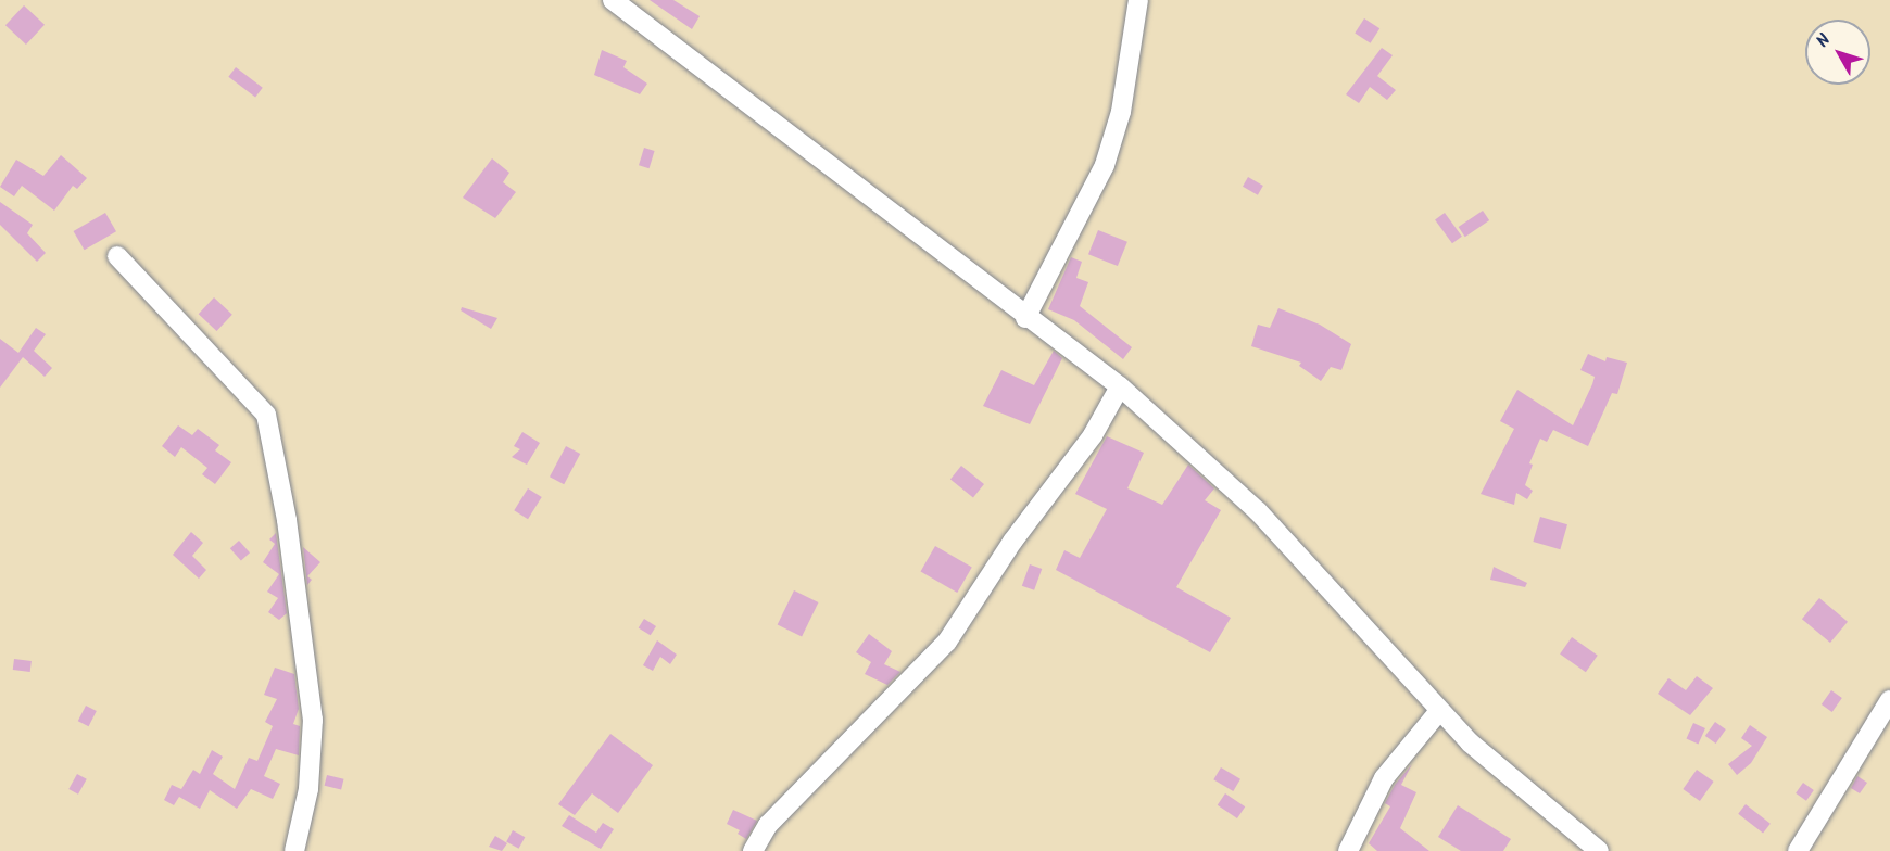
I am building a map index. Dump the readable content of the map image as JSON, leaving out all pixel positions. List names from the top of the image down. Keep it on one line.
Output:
{"north":"top left"}
